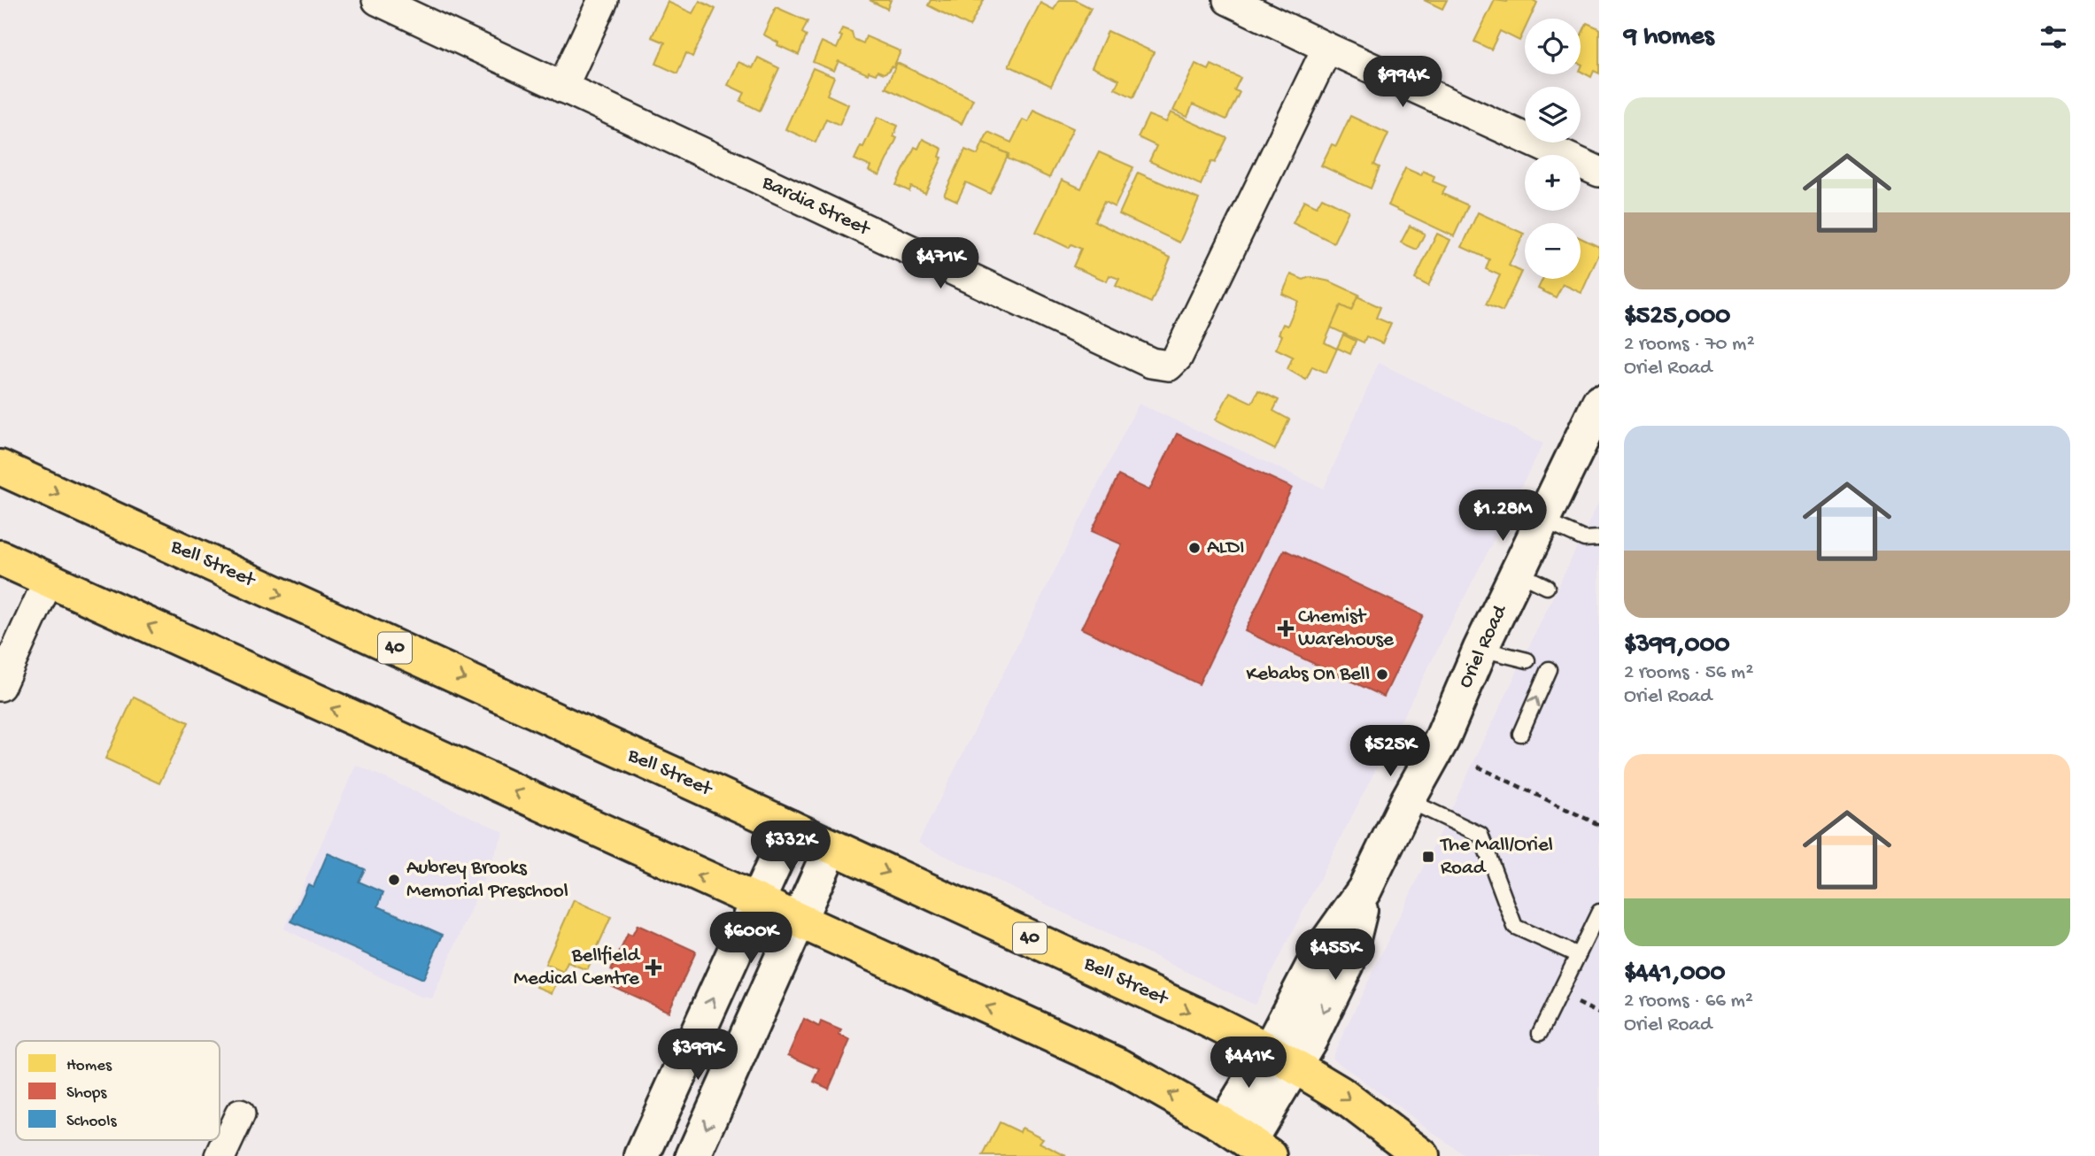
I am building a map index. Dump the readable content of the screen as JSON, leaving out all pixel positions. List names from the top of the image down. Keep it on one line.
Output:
{"streets":{"highway":["Bell Street","40"],"street":["Bardia Street","Oriel Road"]},"crossings":[["Bell Street","Oriel Road"]],"places":{"other":["ALDI","Kebabs On Bell","Aubrey Brooks Memorial Preschool"],"health":["Chemist Warehouse","Bellfield Medical Centre"],"transit":["The Mall/Oriel Road"]},"legend":["Homes","Shops","Schools"],"page":{"heading":"9 homes","map_buttons":["+","−"],"price":["$994K","$471K","$1.28M","$525K","$332K","$600K","$455K","$399K","$441K"],"list":[{"name":"$525,000","note":"2 rooms · 70 m² · Oriel Road"},{"name":"$399,000","note":"2 rooms · 56 m² · Oriel Road"},{"name":"$441,000","note":"2 rooms · 66 m² · Oriel Road"}]}}
